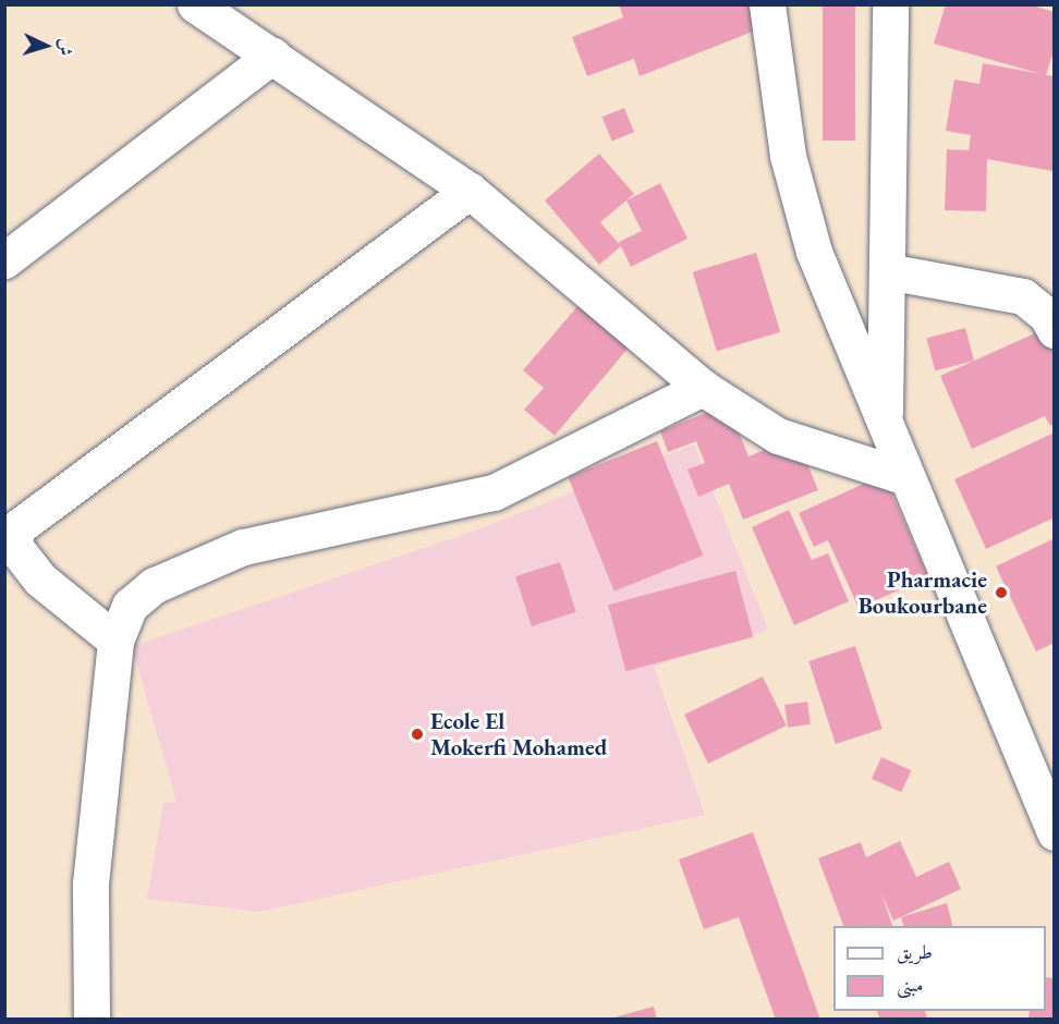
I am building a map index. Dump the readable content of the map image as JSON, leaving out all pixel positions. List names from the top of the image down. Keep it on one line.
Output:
{"places":["Pharmacie Boukourbane","Ecole El Mokerfi Mohamed"],"legend":["طريق","مبنى"],"north":"right"}
